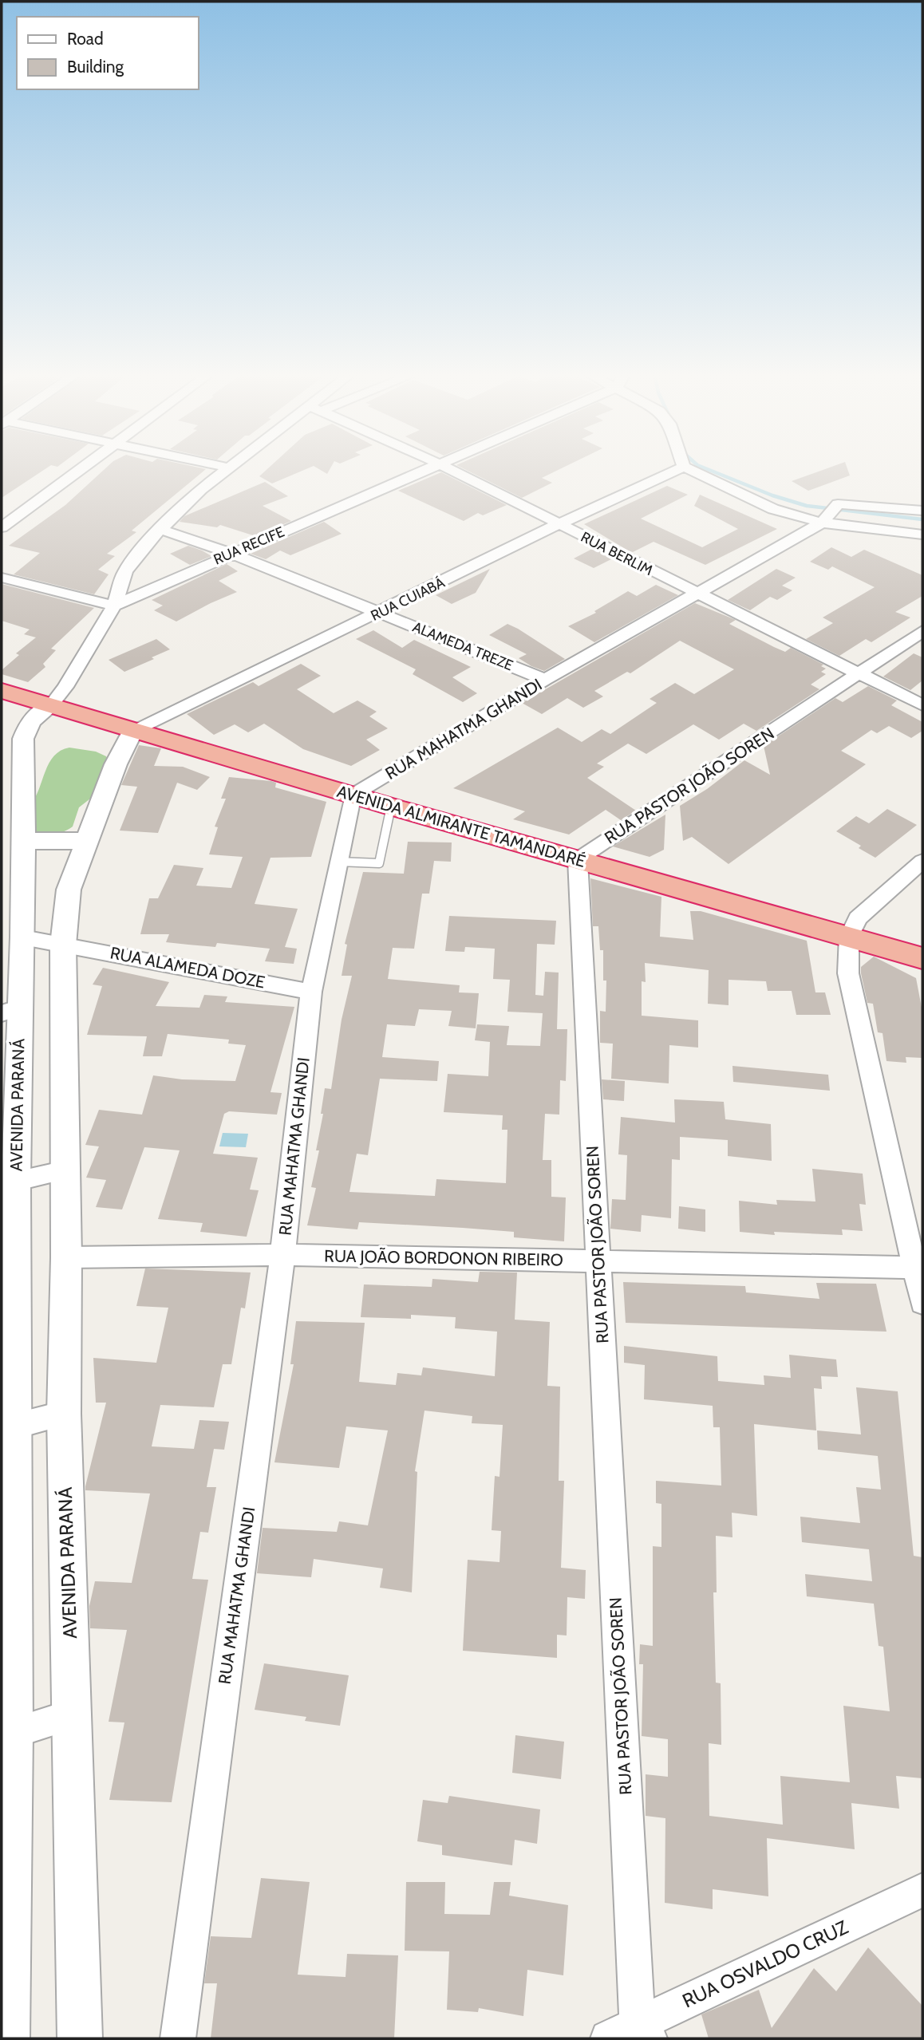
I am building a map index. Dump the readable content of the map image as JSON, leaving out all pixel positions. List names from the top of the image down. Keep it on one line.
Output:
{"streets":{"highway":["AVENIDA ALMIRANTE TAMANDARÉ"],"street":["RUA RECIFE","RUA BERLIM","RUA CUIABÁ","ALAMEDA TREZE","RUA MAHATMA GHANDI","RUA PASTOR JOÃO SOREN","RUA ALAMEDA DOZE","AVENIDA PARANÁ","RUA JOÃO BORDONON RIBEIRO","RUA OSVALDO CRUZ"]},"crossings":[["RUA RECIFE","ALAMEDA TREZE"],["RUA RECIFE","AVENIDA PARANÁ"],["RUA BERLIM","RUA CUIABÁ"],["RUA BERLIM","RUA MAHATMA GHANDI"],["RUA BERLIM","RUA PASTOR JOÃO SOREN"],["RUA CUIABÁ","ALAMEDA TREZE"],["RUA CUIABÁ","AVENIDA ALMIRANTE TAMANDARÉ"],["RUA CUIABÁ","AVENIDA PARANÁ"],["ALAMEDA TREZE","RUA MAHATMA GHANDI"],["ALAMEDA TREZE","AVENIDA PARANÁ"],["RUA MAHATMA GHANDI","AVENIDA ALMIRANTE TAMANDARÉ"],["RUA MAHATMA GHANDI","RUA ALAMEDA DOZE"],["RUA MAHATMA GHANDI","RUA JOÃO BORDONON RIBEIRO"],["RUA PASTOR JOÃO SOREN","AVENIDA ALMIRANTE TAMANDARÉ"],["RUA PASTOR JOÃO SOREN","RUA JOÃO BORDONON RIBEIRO"],["RUA PASTOR JOÃO SOREN","RUA OSVALDO CRUZ"],["AVENIDA ALMIRANTE TAMANDARÉ","AVENIDA PARANÁ"],["RUA ALAMEDA DOZE","AVENIDA PARANÁ"],["AVENIDA PARANÁ","RUA JOÃO BORDONON RIBEIRO"]],"legend":["Road","Building"]}
